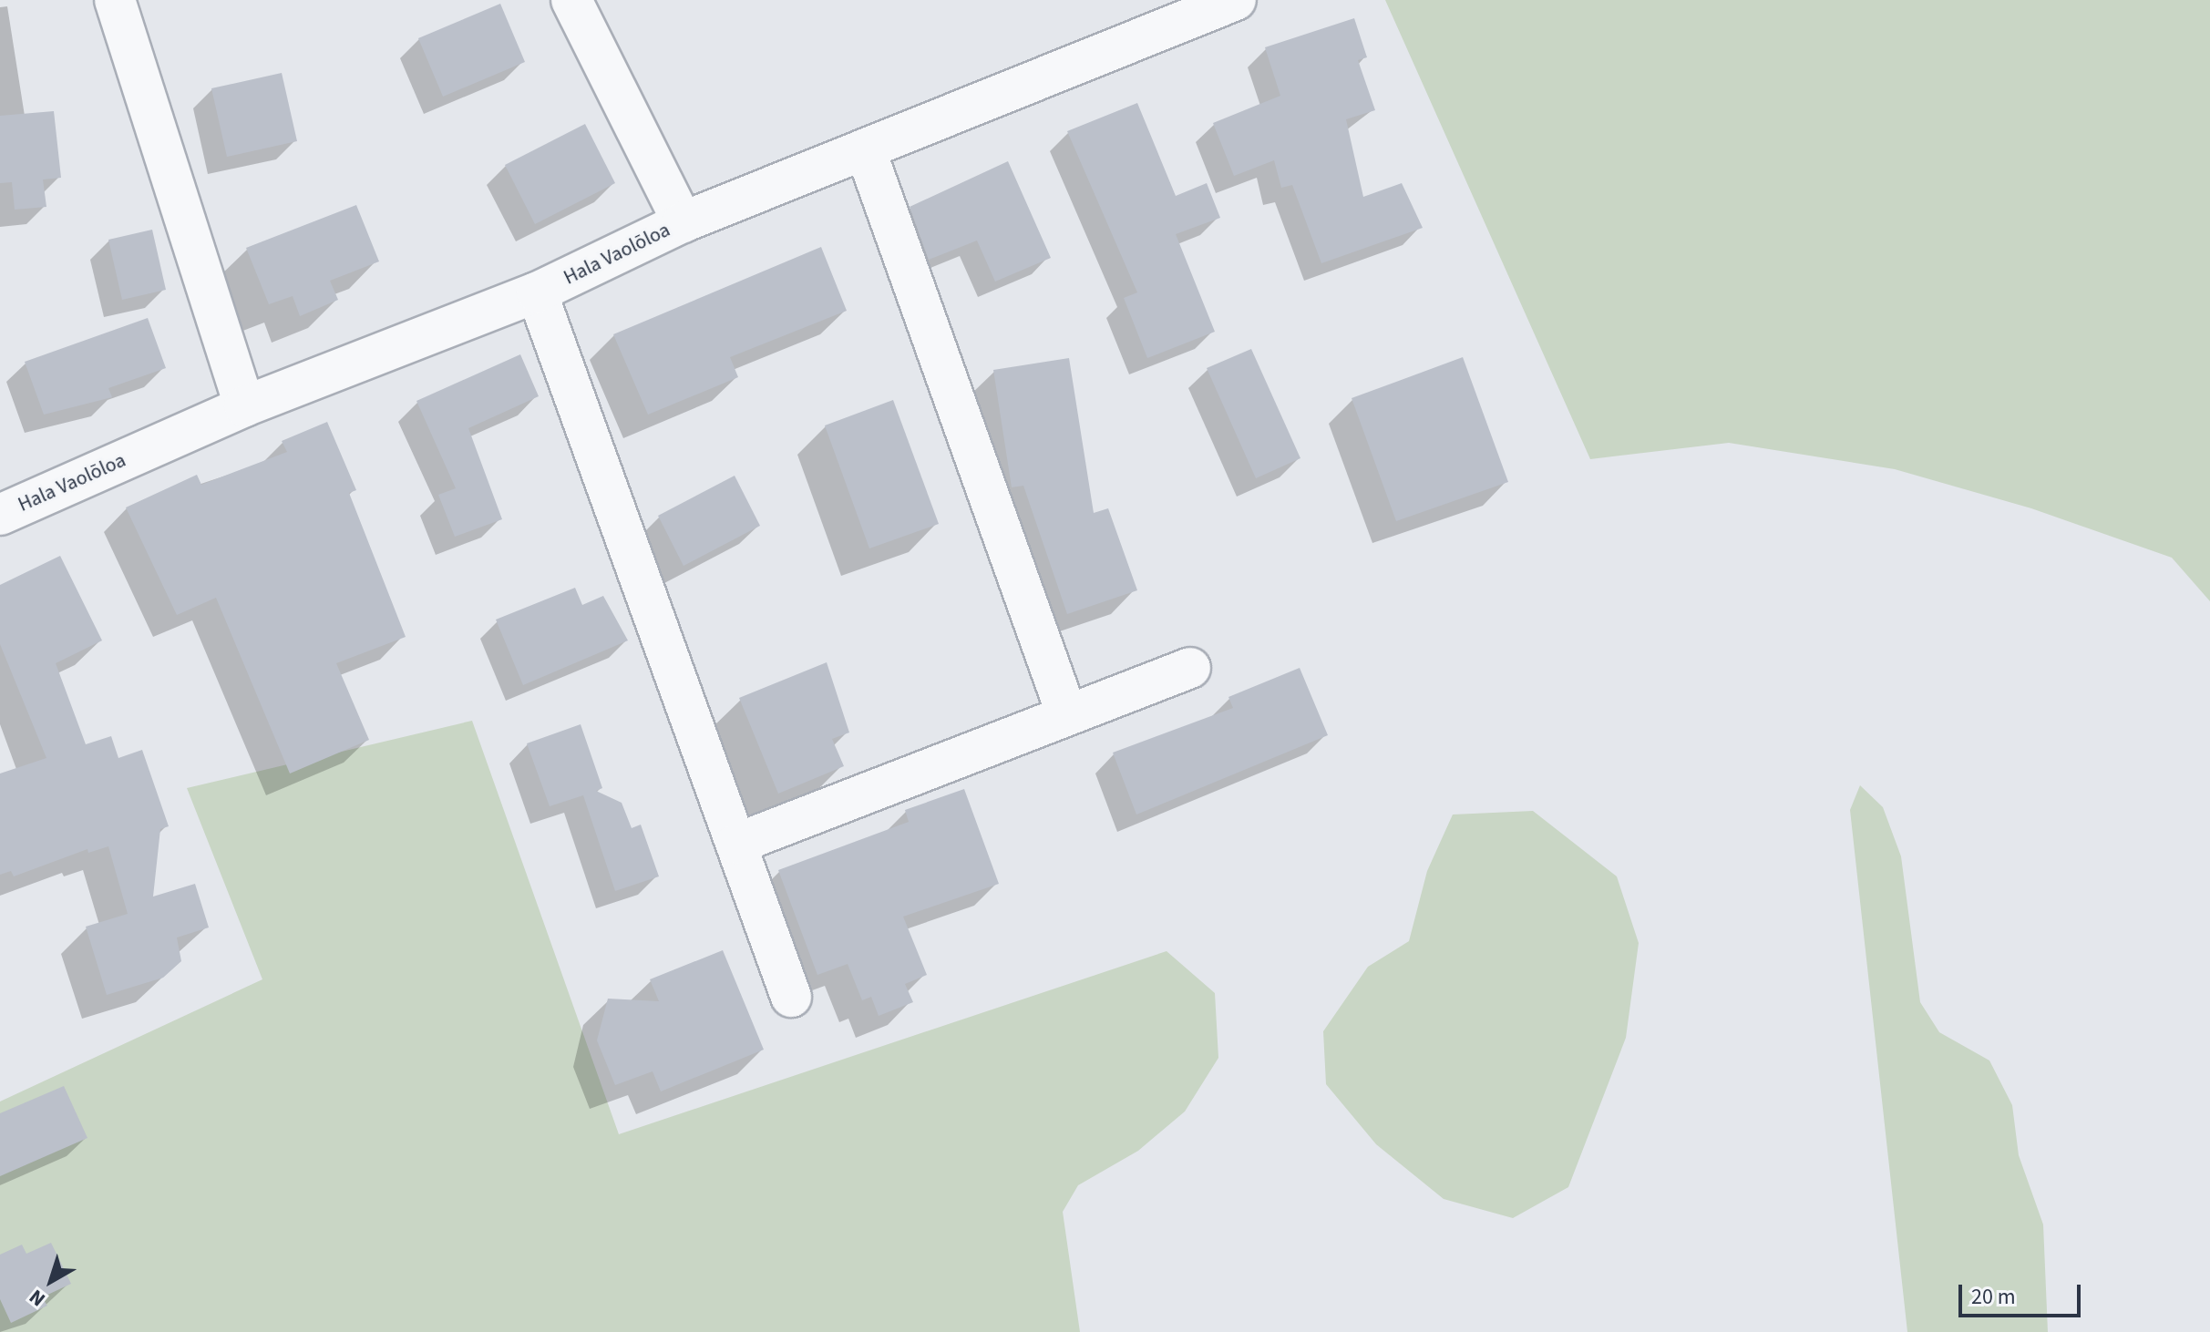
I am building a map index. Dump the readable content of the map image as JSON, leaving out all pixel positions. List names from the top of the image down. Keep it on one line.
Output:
{"streets":{"street":["Hala Vaolōloa"]},"scale_bar":"20 m","north":"bottom left"}
